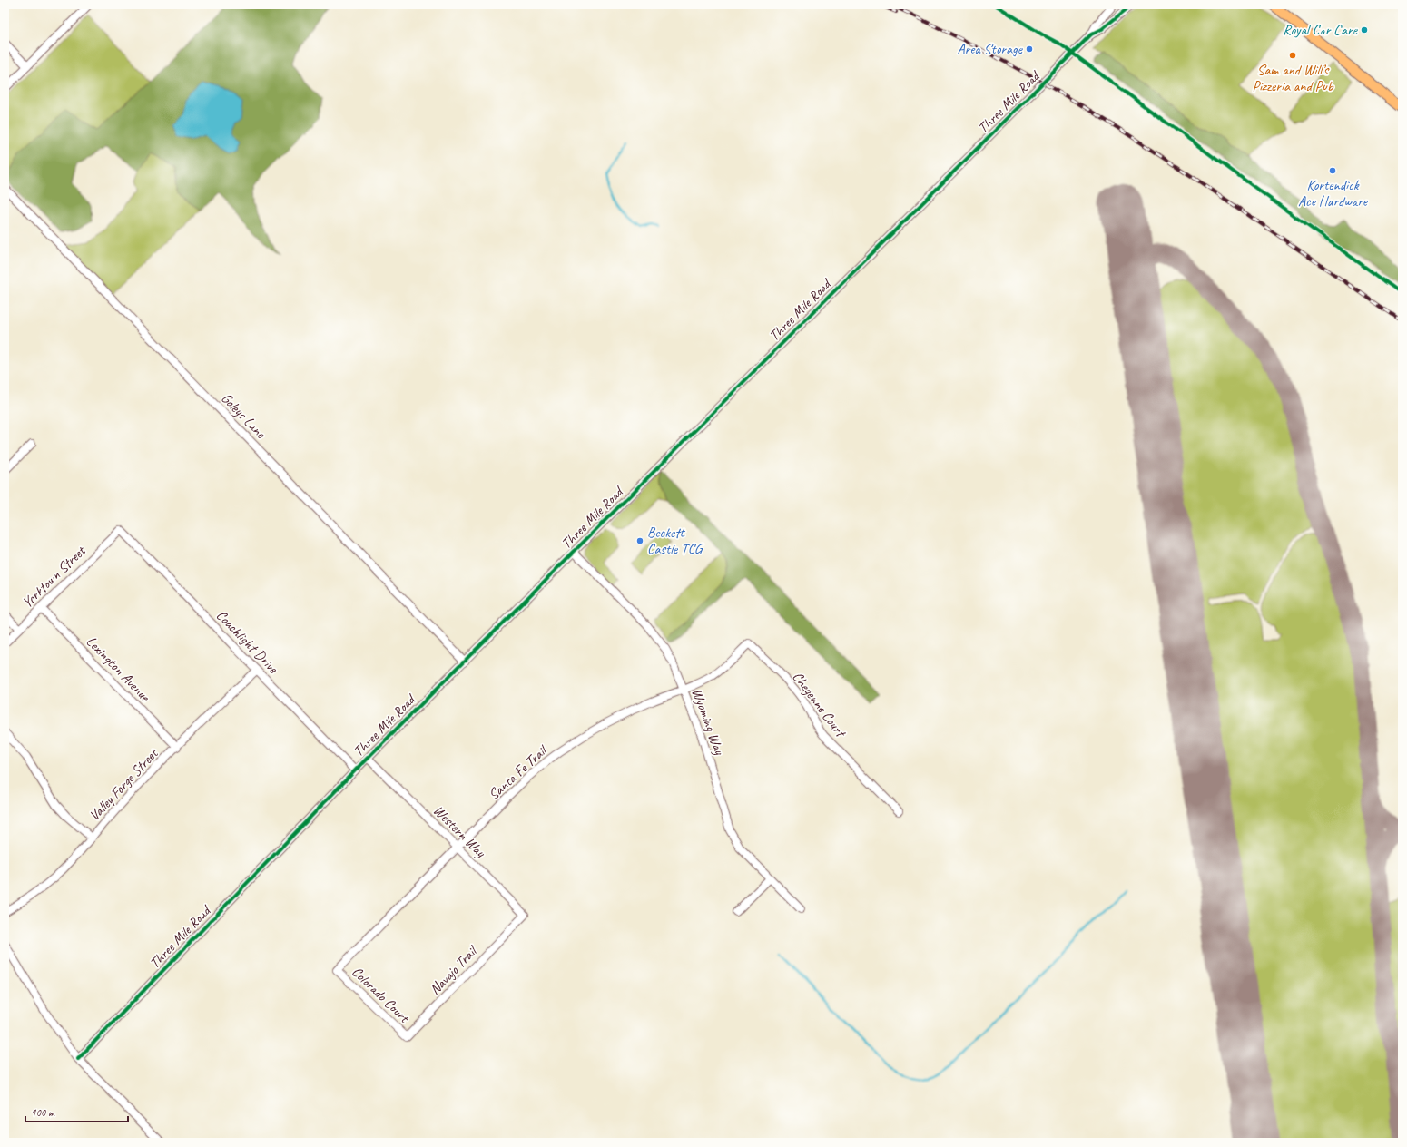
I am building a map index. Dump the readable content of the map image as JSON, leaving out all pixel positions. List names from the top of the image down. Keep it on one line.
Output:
{"streets":{"street":["Three Mile Road","Goleys Lane","Yorktown Street","Coachlight Drive","Lexington Avenue","Cheyenne Court","Wyoming Way","Santa Fe Trail","Valley Forge Street","Western Way","Navajo Trail","Colorado Court"]},"crossings":[["Three Mile Road","Goleys Lane"],["Three Mile Road","Coachlight Drive"],["Three Mile Road","Wyoming Way"],["Three Mile Road","Western Way"],["Yorktown Street","Coachlight Drive"],["Yorktown Street","Lexington Avenue"],["Coachlight Drive","Valley Forge Street"],["Lexington Avenue","Valley Forge Street"],["Cheyenne Court","Santa Fe Trail"],["Wyoming Way","Santa Fe Trail"],["Santa Fe Trail","Western Way"],["Santa Fe Trail","Colorado Court"],["Western Way","Navajo Trail"],["Navajo Trail","Colorado Court"]],"places":["Royal Car Care","Area Storage","Sam and Will’s Pizzeria and Pub","Kortendick Ace Hardware","Beckett Castle TCG"],"scale_bar":"100 m"}
